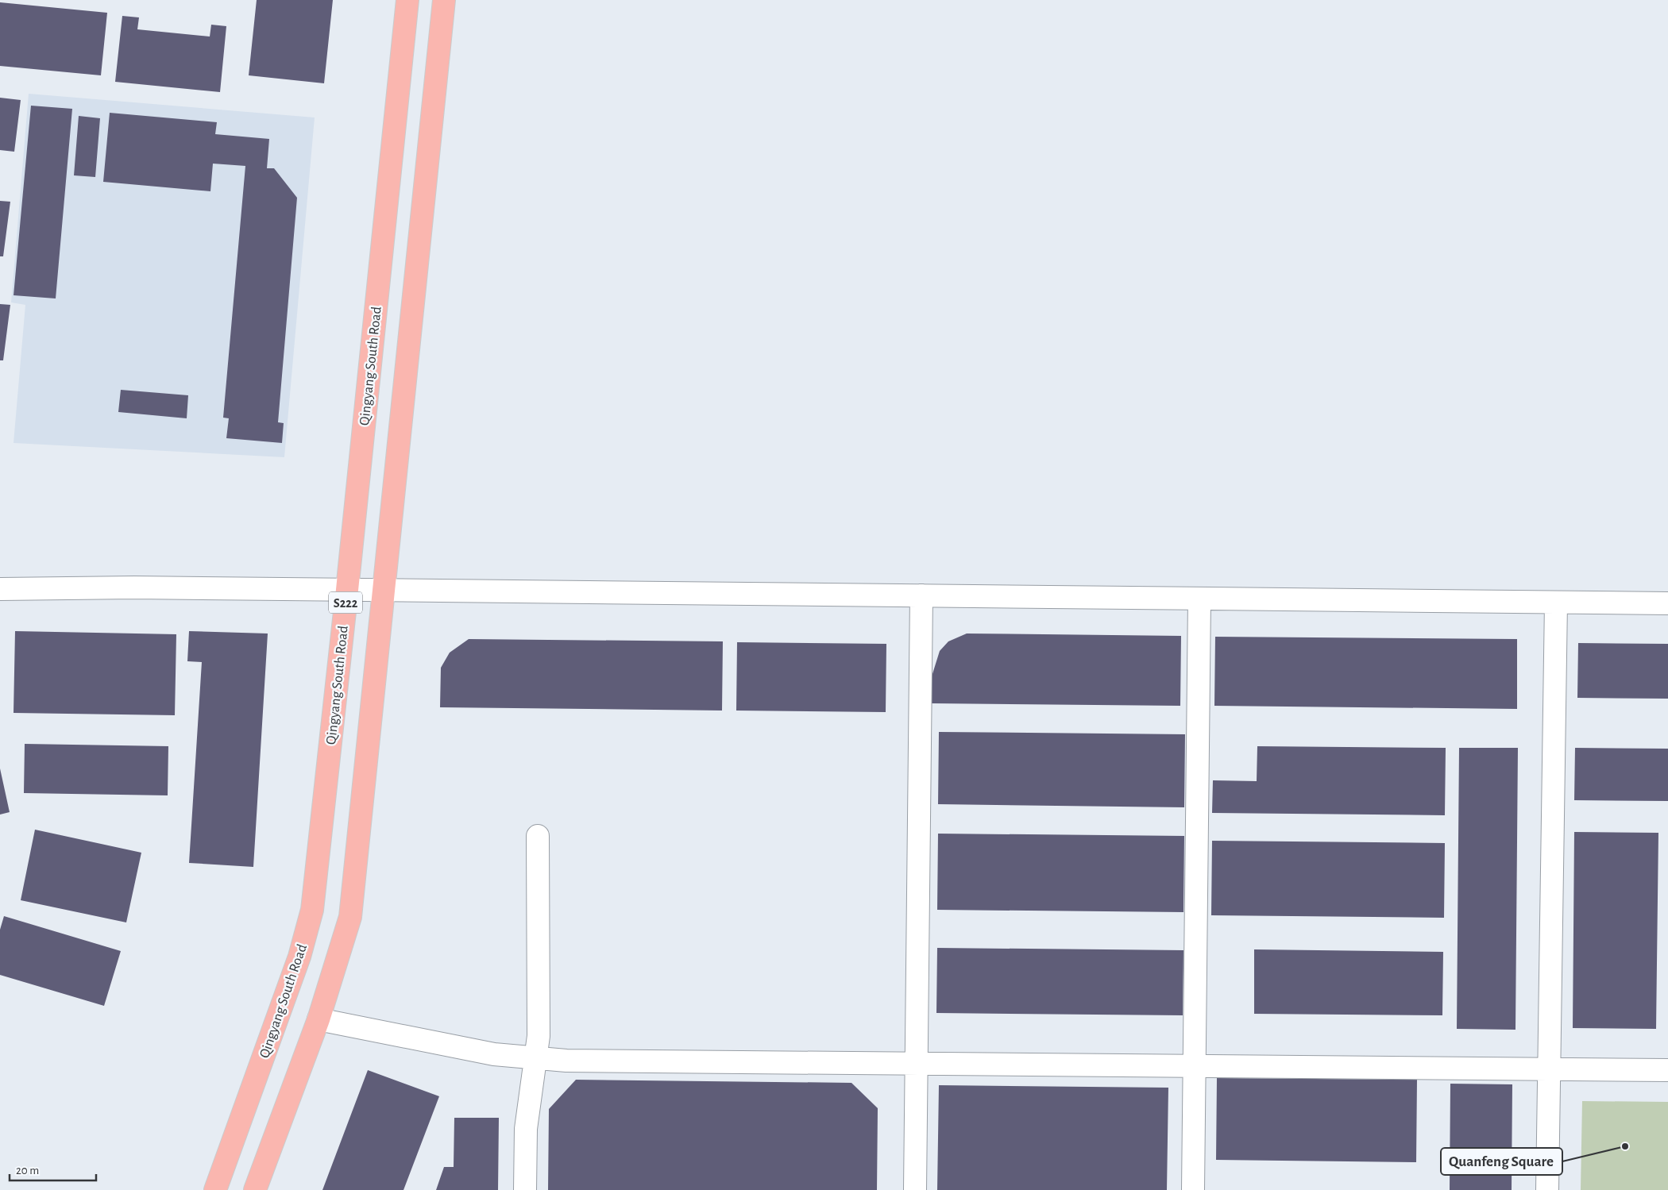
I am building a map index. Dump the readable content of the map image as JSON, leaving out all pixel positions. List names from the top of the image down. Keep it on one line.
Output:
{"streets":{"main road":["Qingyang South Road","S222"]},"places":["Quanfeng Square"],"scale_bar":"20 m"}
